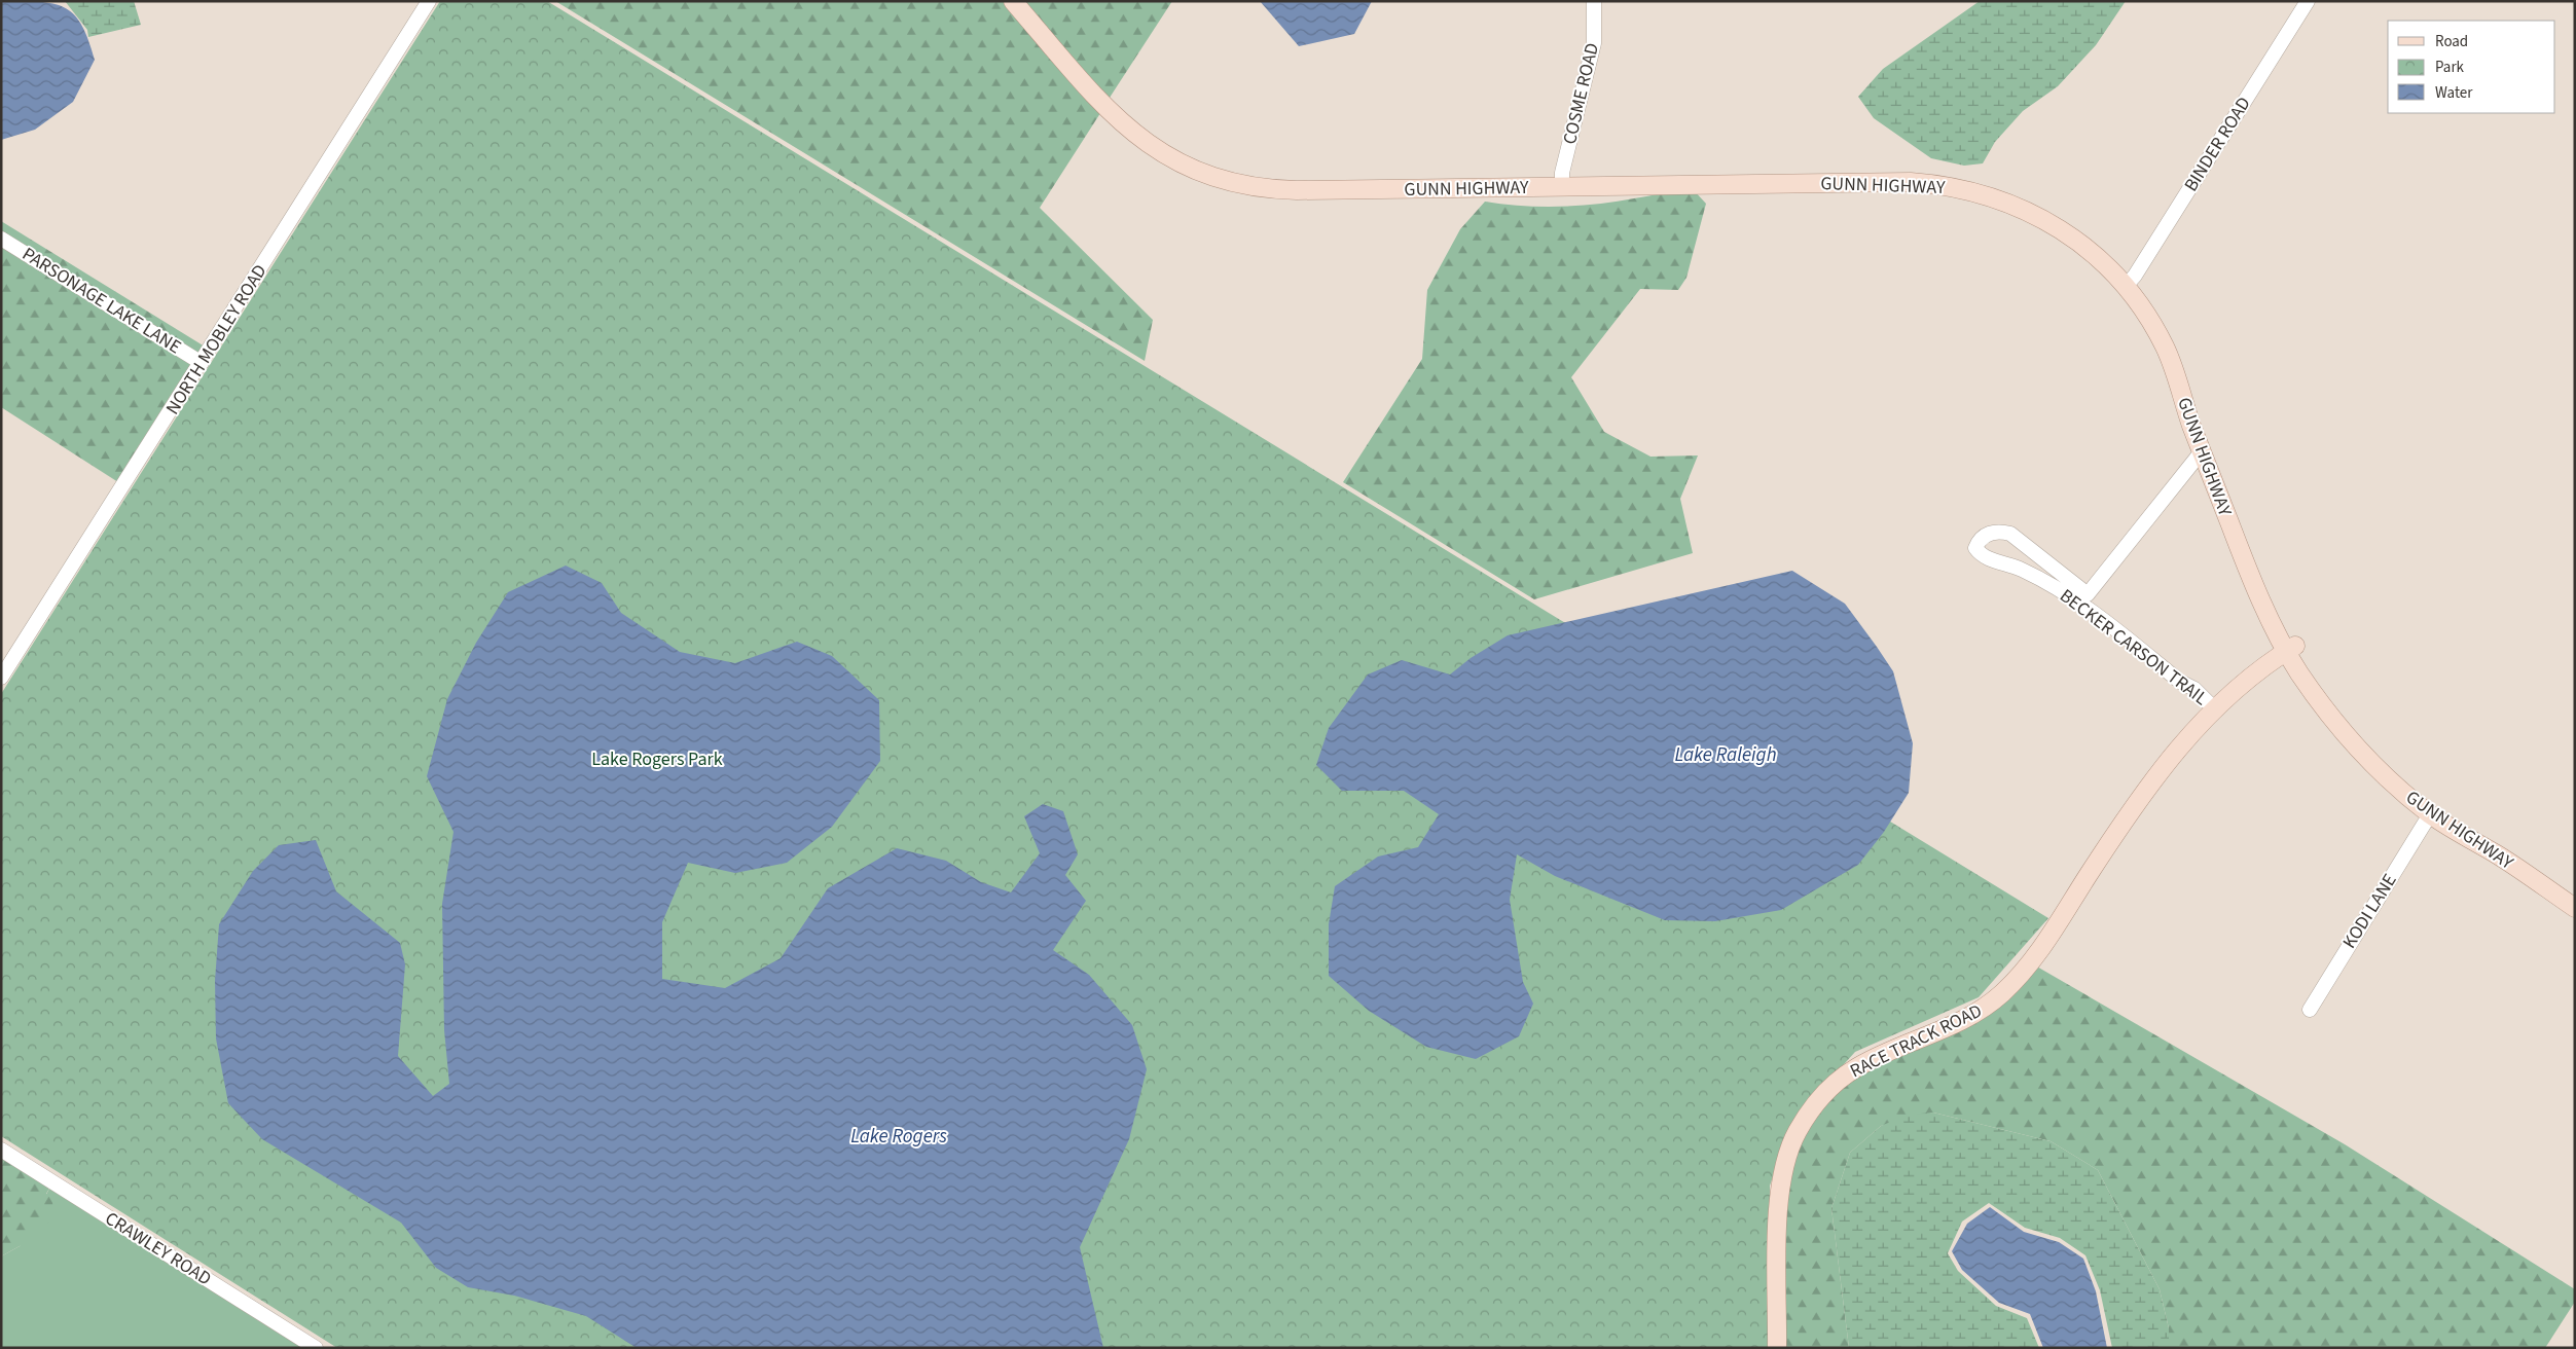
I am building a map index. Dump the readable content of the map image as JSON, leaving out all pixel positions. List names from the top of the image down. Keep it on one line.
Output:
{"streets":{"main road":["GUNN HIGHWAY","RACE TRACK ROAD"],"street":["COSME ROAD","BINDER ROAD","PARSONAGE LAKE LANE","NORTH MOBLEY ROAD","BECKER CARSON TRAIL","KODI LANE","CRAWLEY ROAD"]},"crossings":[["COSME ROAD","GUNN HIGHWAY"],["BINDER ROAD","GUNN HIGHWAY"],["GUNN HIGHWAY","BECKER CARSON TRAIL"],["GUNN HIGHWAY","KODI LANE"],["GUNN HIGHWAY","RACE TRACK ROAD"],["PARSONAGE LAKE LANE","NORTH MOBLEY ROAD"],["BECKER CARSON TRAIL","RACE TRACK ROAD"]],"water":["Lake Raleigh","Lake Rogers"],"parks":["Lake Rogers Park"],"legend":["Road","Park","Water"]}
